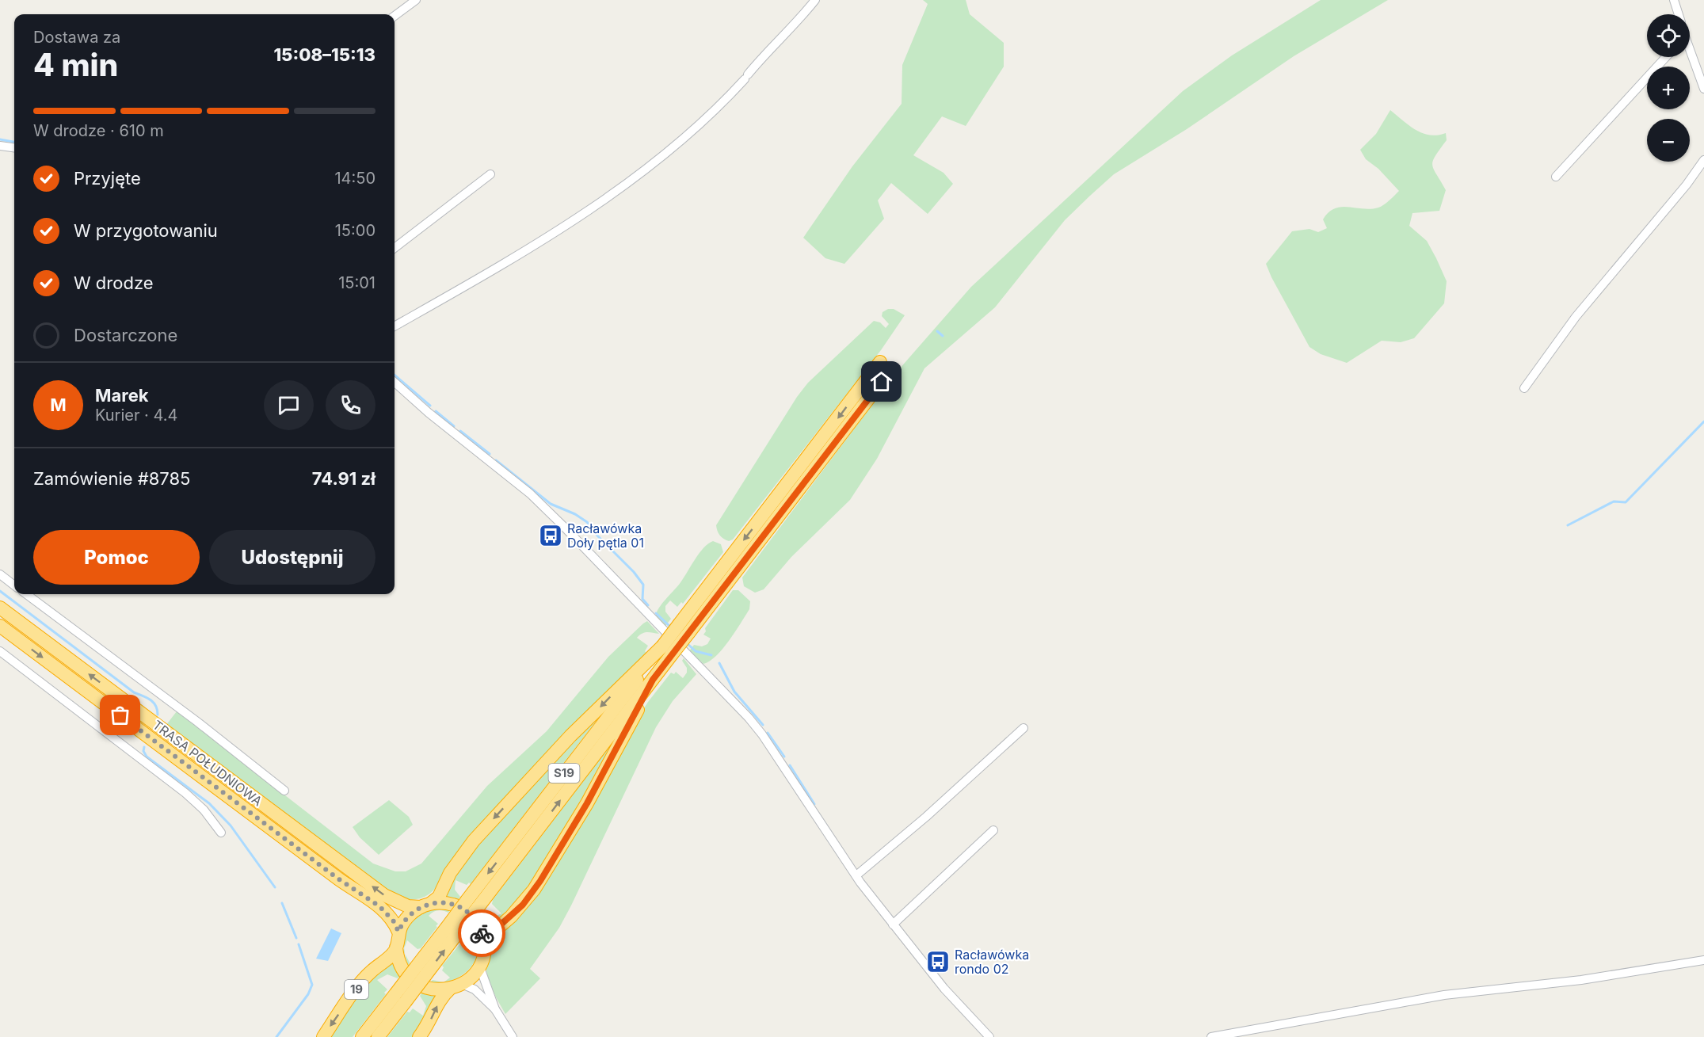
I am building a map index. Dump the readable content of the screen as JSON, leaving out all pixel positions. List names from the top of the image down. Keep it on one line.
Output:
{"streets":{"highway":["TRASA POŁUDNIOWA","S19","19"]},"crossings":[["TRASA POŁUDNIOWA","19"]],"places":{"bus stop":["Racławówka Doły pętla 01","Racławówka rondo 02"]},"page":{"map_buttons":["+","−"],"heading":["4 min","Dostawa za","15:08–15:13"],"panel":["Marek","Kurier · 4.4","Zamówienie #8785","74.91 zł"],"bar":"W drodze · 610 m","list":[["Przyjęte","14:50"],["W przygotowaniu","15:00"],["W drodze","15:01"],"Dostarczone"],"round":"M","buttons":["Pomoc","Udostępnij"]}}
